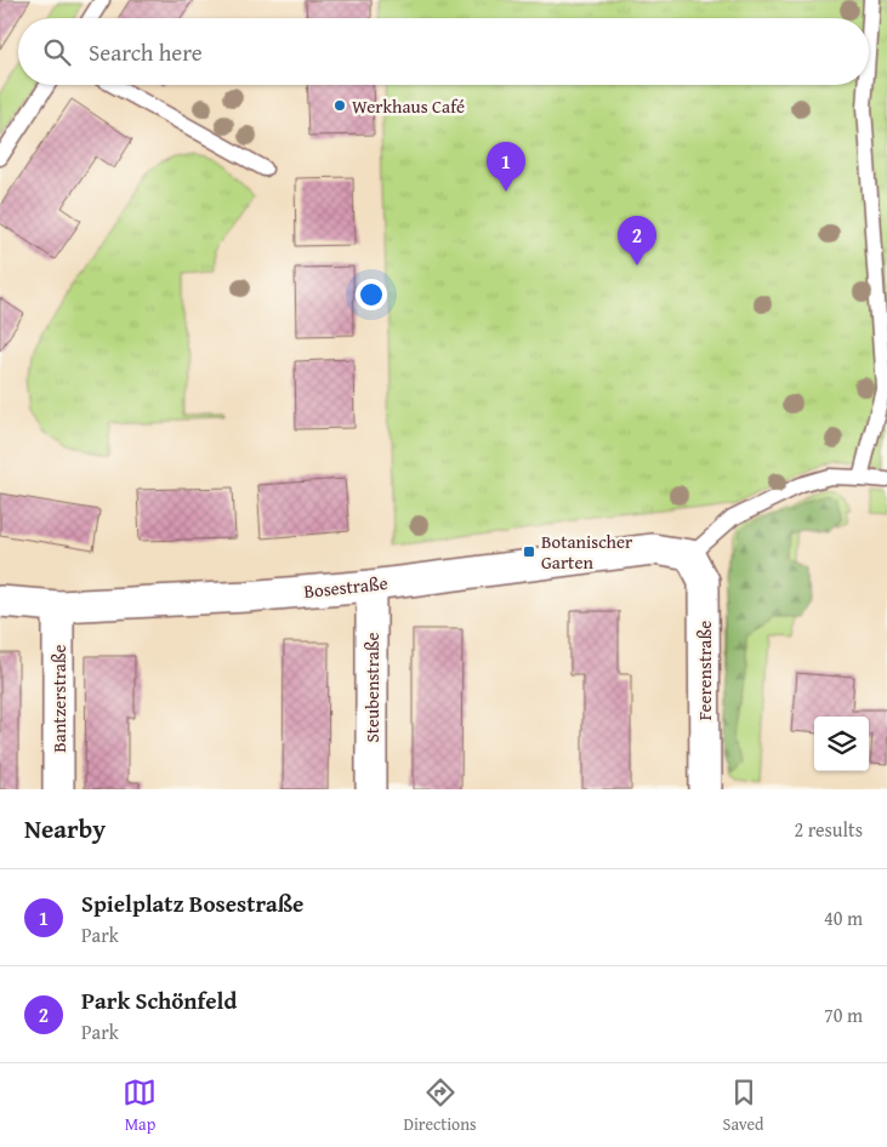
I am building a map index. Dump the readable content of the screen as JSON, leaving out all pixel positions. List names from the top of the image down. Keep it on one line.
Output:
{"streets":{"street":["Bosestraße","Feerenstraße","Steubenstraße","Bantzerstraße"]},"crossings":[["Bosestraße","Feerenstraße"],["Bosestraße","Steubenstraße"],["Bosestraße","Bantzerstraße"]],"places":{"other":["Werkhaus Café"],"transit":["Botanischer Garten"]},"page":{"search":"Search here","pins":["1","2"],"heading":["Nearby","2 results"],"list":[{"mark":"1","name":"Spielplatz Bosestraße","note":"Park","value":"40 m"},{"mark":"2","name":"Park Schönfeld","note":"Park","value":"70 m"}],"nav":["Map","Directions","Saved"]}}
